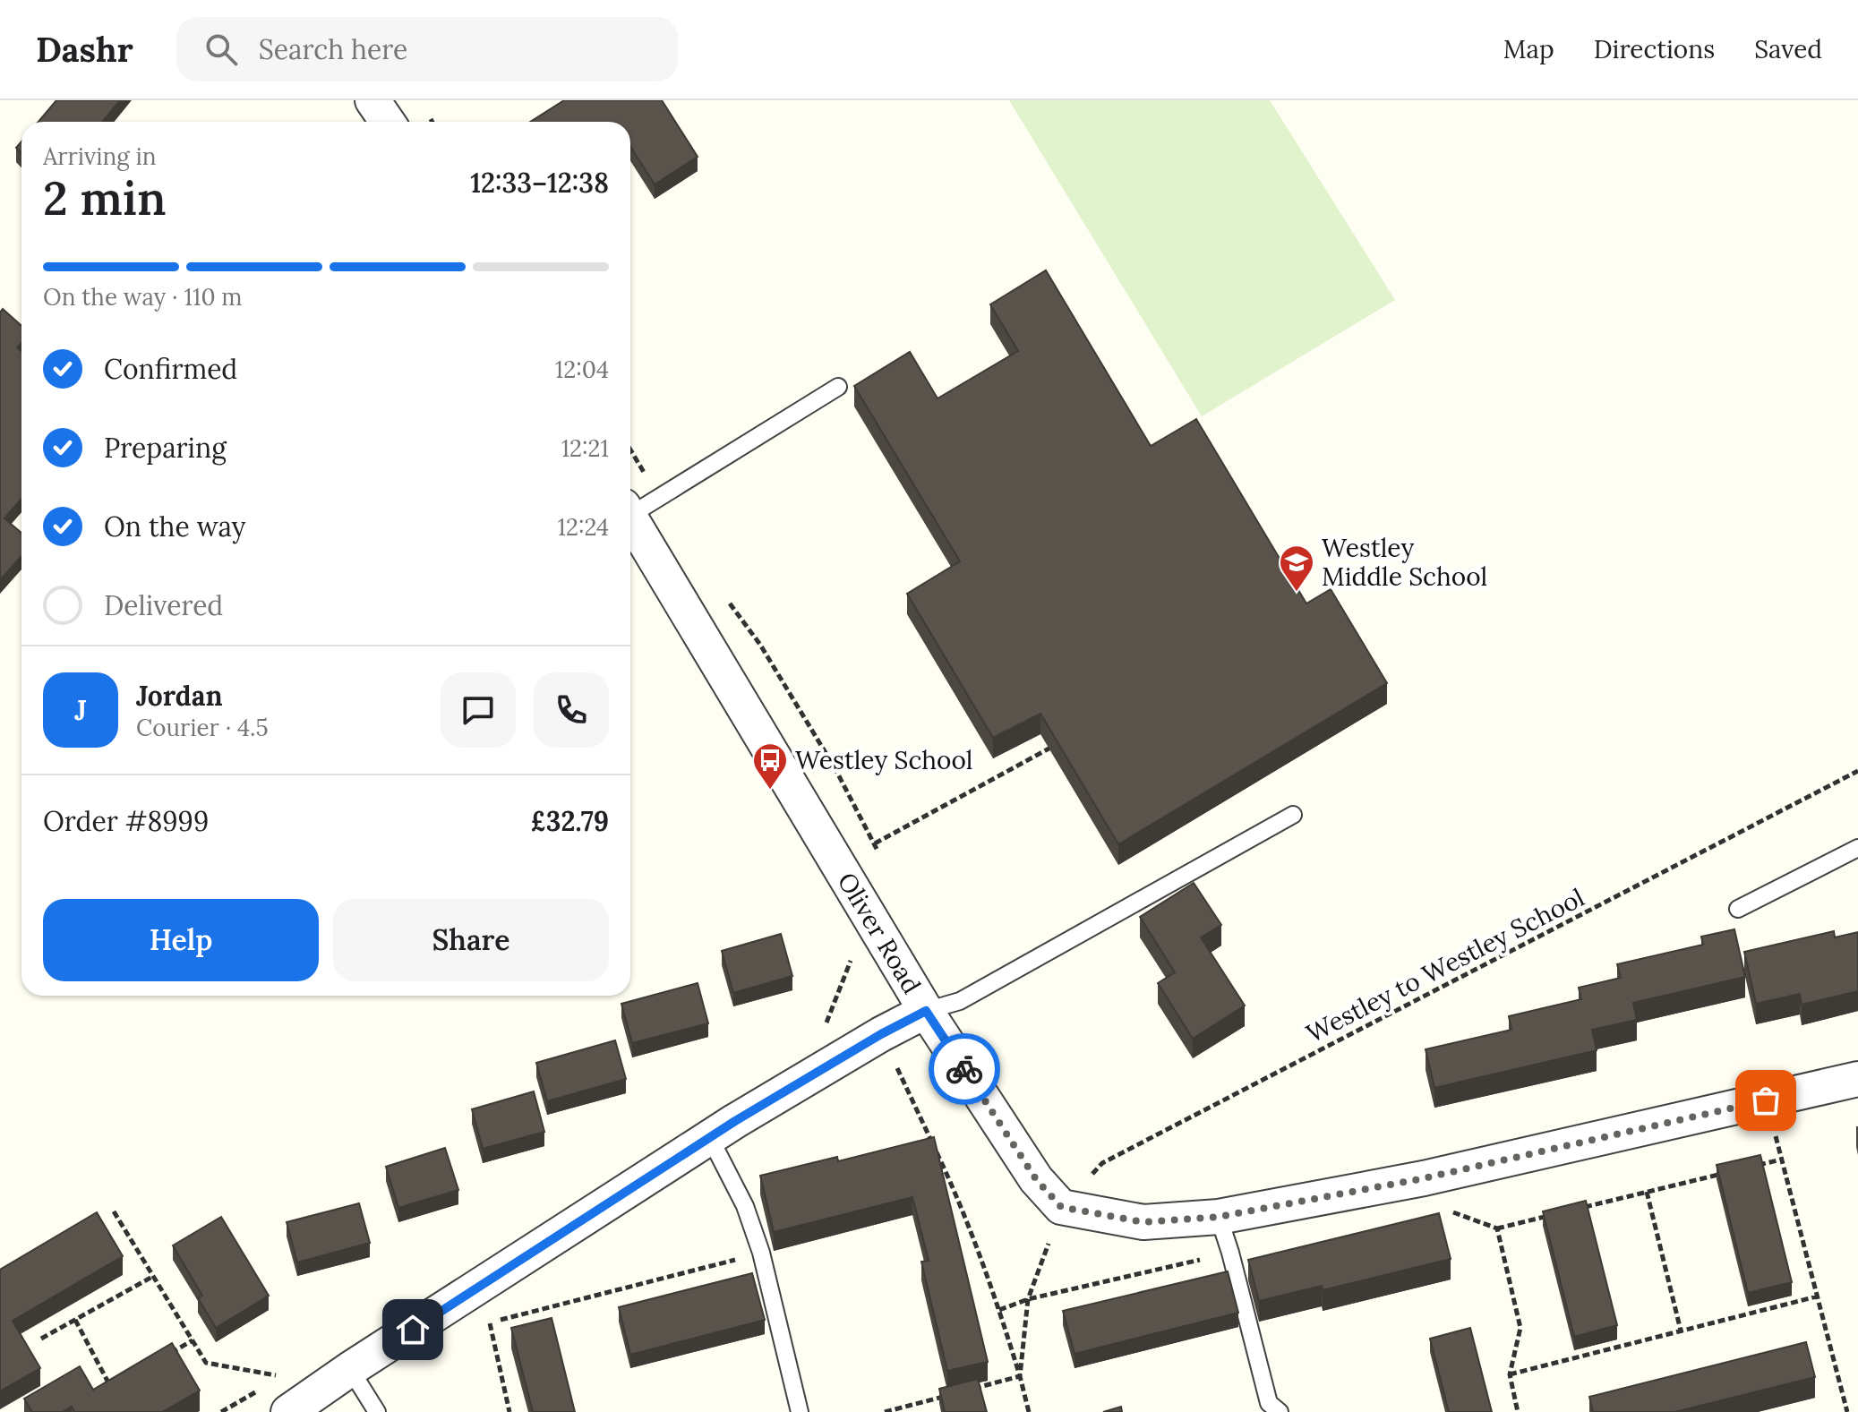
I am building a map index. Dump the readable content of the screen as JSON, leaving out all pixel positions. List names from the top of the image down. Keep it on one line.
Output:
{"streets":{"street":["Oliver Road"],"path":["Westley to Westley School"]},"crossings":[["Oliver Road","Westley to Westley School"]],"places":{"school or university":["Westley Middle School"],"bus stop":["Westley School"]},"page":{"header":"Dashr","search":"Search here","nav":["Map","Directions","Saved"],"heading":["2 min","Arriving in","12:33–12:38"],"panel":["Jordan","Courier · 4.5","Order #8999","£32.79"],"bar":"On the way · 110 m","list":[["Confirmed","12:04"],["Preparing","12:21"],["On the way","12:24"],"Delivered"],"round":"J","buttons":["Help","Share"]}}
